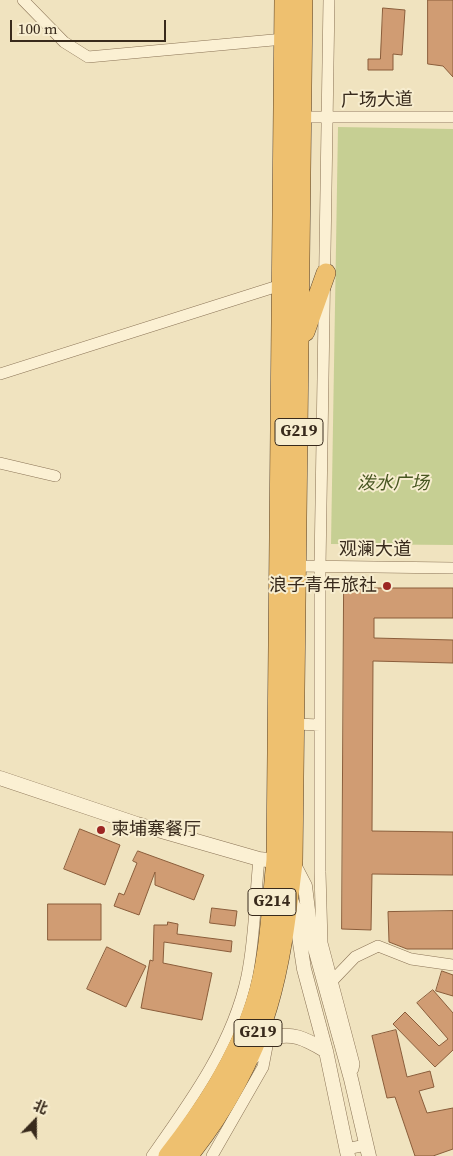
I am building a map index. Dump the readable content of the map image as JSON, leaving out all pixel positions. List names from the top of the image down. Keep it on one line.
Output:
{"streets":{"highway":["G219","G214"],"street":["广场大道","观澜大道"]},"crossings":[["广场大道","G219"],["G219","观澜大道"],["G219","G214"]],"parks":["泼水广场"],"places":["浪子青年旅社","柬埔寨餐厅"],"scale_bar":"100 m","north":"top"}
